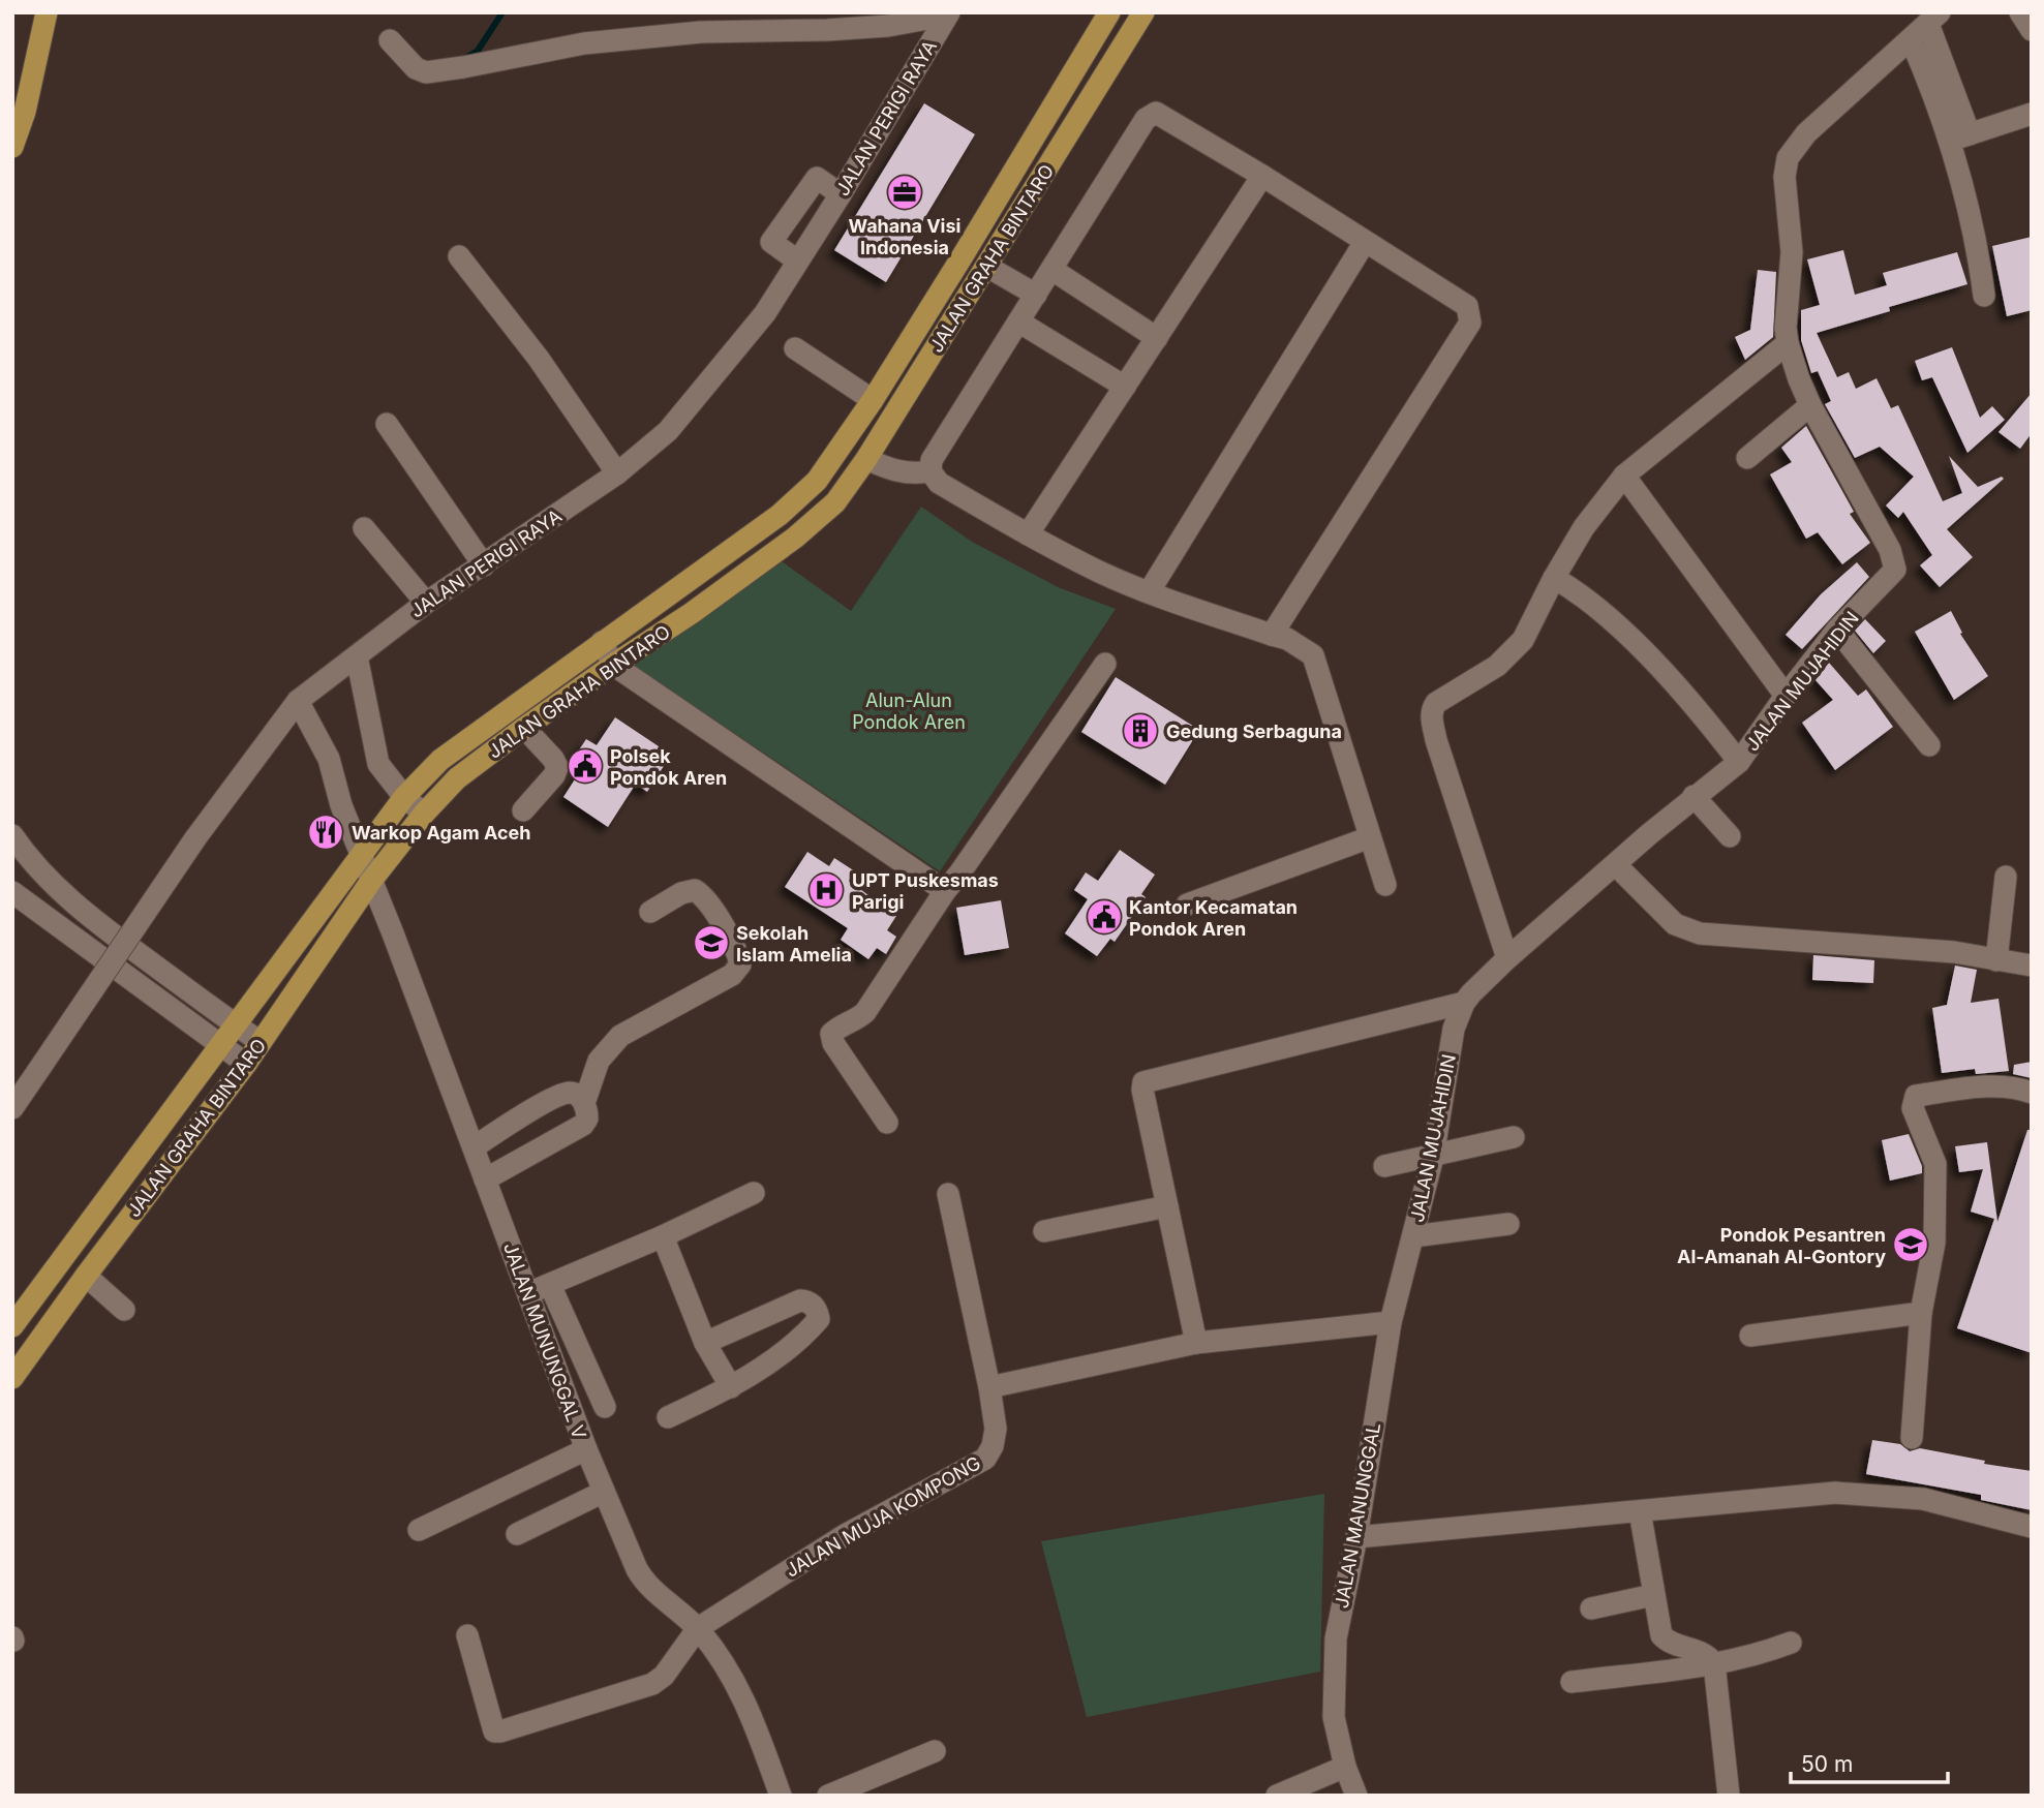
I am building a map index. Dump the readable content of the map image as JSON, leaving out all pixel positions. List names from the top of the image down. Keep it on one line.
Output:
{"streets":{"main road":["JALAN GRAHA BINTARO"],"street":["JALAN PERIGI RAYA","JALAN MUJAHIDIN","JALAN MUNUNGGAL V","JALAN MANUNGGAL","JALAN MUJA KOMPONG"]},"crossings":[["JALAN PERIGI RAYA","JALAN MUNUNGGAL V"],["JALAN GRAHA BINTARO","JALAN MUNUNGGAL V"],["JALAN MUJAHIDIN","JALAN MANUNGGAL"],["JALAN MUNUNGGAL V","JALAN MUJA KOMPONG"]],"parks":["Alun-Alun Pondok Aren"],"places":{"office":["Wahana Visi Indonesia"],"building":["Gedung Serbaguna"],"public building":["Polsek Pondok Aren","Kantor Kecamatan Pondok Aren"],"restaurant":["Warkop Agam Aceh"],"hospital":["UPT Puskesmas Parigi"],"school or university":["Sekolah Islam Amelia","Pondok Pesantren Al-Amanah Al-Gontory"]},"scale_bar":"50 m"}
